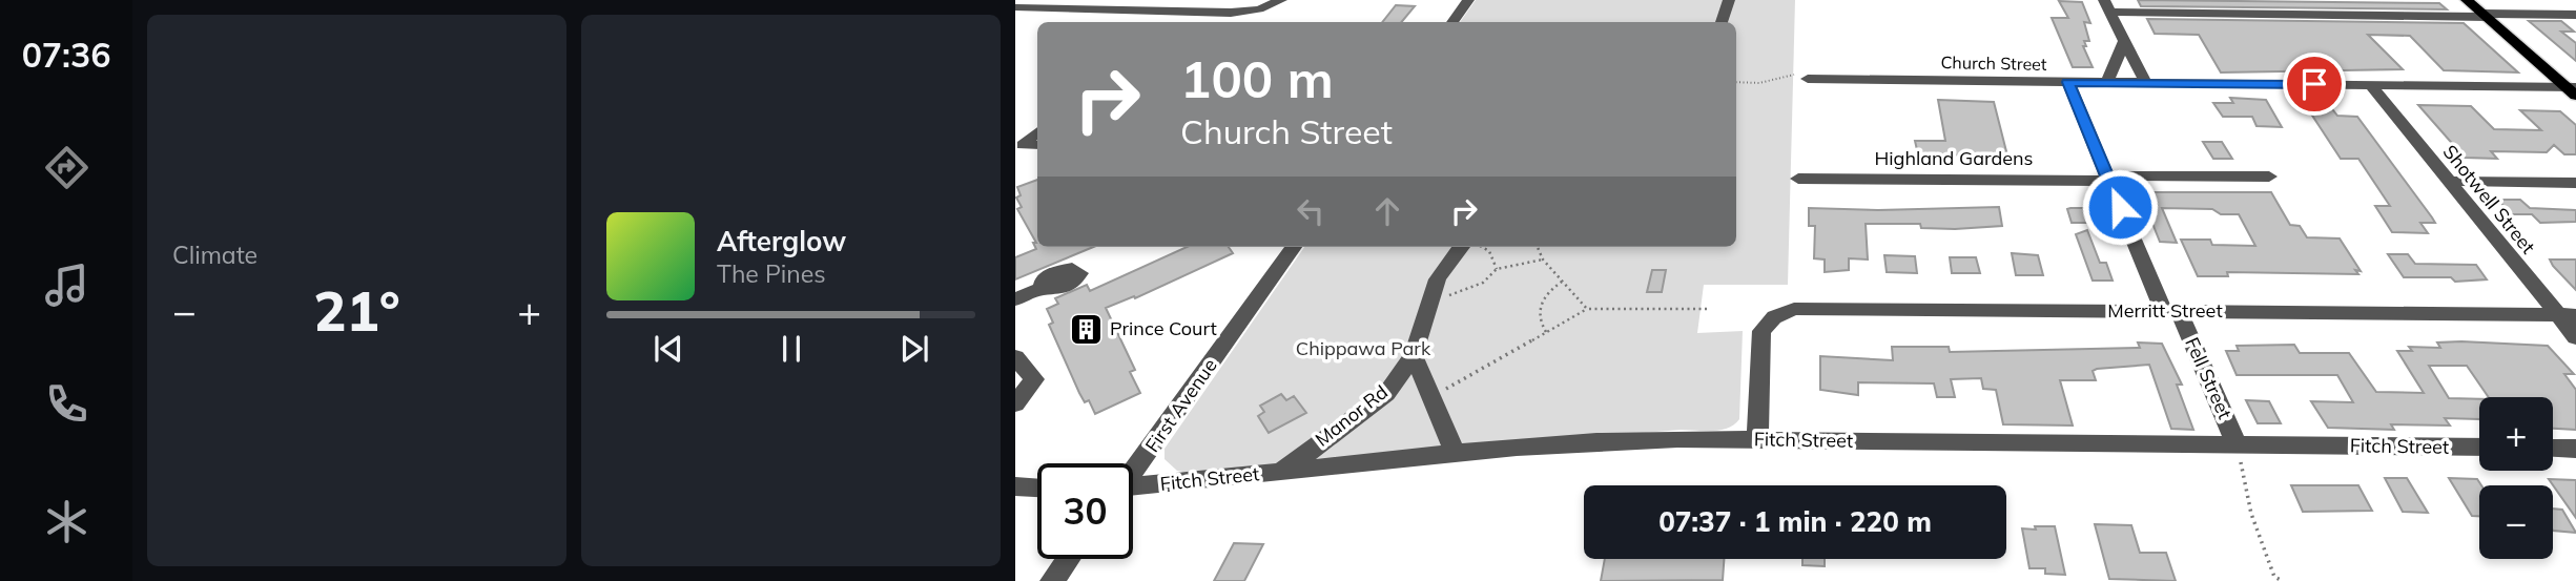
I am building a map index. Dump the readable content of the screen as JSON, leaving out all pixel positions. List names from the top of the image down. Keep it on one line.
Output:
{"streets":{"street":["Church Street","Highland Gardens","Shotwell Street","Merritt Street","Fell Street","First Avenue","Manor Rd","Fitch Street"]},"crossings":[["Church Street","Shotwell Street"],["Church Street","Fell Street"],["Highland Gardens","Fell Street"],["Shotwell Street","Merritt Street"],["Merritt Street","Fell Street"],["Merritt Street","Fitch Street"],["Fell Street","Fitch Street"],["Manor Rd","Fitch Street"]],"parks":["Chippawa Park"],"places":{"building":["Prince Court"]},"page":{"tabs":"07:36","tile":"Climate","turn":["100 m","Church Street"],"song":["Afterglow","The Pines"],"heat":["−","21°","+"],"map_buttons":["+","−"],"limit":"30","trip":"07:37 · 1 min · 220 m"}}
